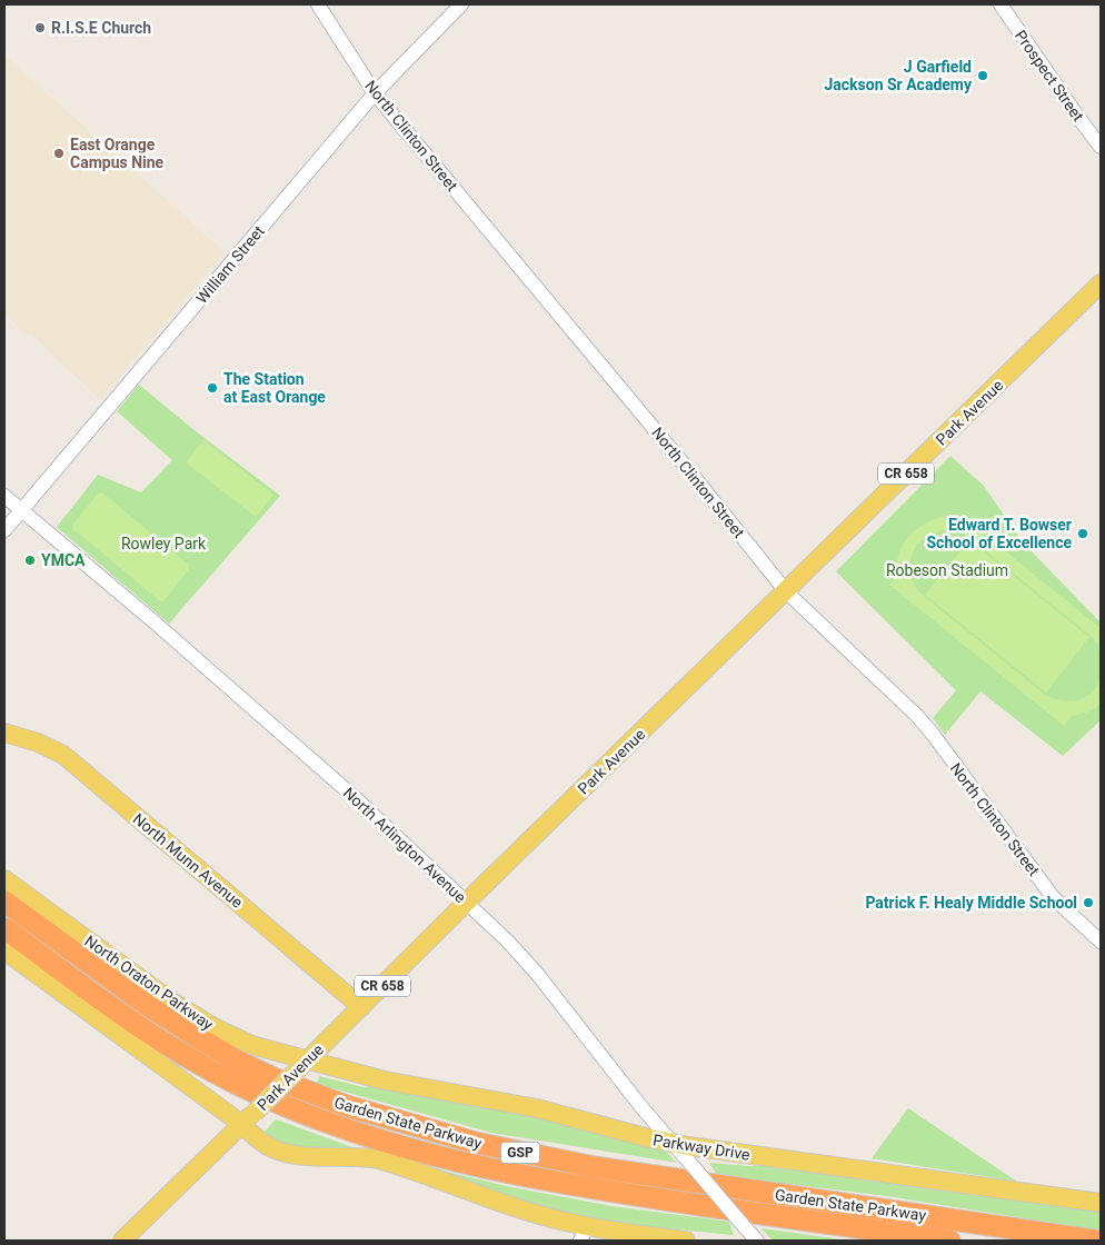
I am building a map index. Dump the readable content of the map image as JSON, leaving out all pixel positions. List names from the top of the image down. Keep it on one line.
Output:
{"streets":{"highway":["Garden State Parkway","GSP"],"main road":["Park Avenue","CR 658","North Munn Avenue","North Oraton Parkway","Parkway Drive"],"street":["Prospect Street","North Clinton Street","William Street","North Arlington Avenue"]},"crossings":[["North Clinton Street","William Street"],["North Clinton Street","Park Avenue"],["William Street","North Arlington Avenue"],["Park Avenue","North Arlington Avenue"],["Park Avenue","North Munn Avenue"],["Park Avenue","North Oraton Parkway"],["Park Avenue","Parkway Drive"],["North Arlington Avenue","Parkway Drive"],["North Oraton Parkway","Parkway Drive"]],"parks":["Rowley Park","Robeson Stadium"],"places":["R.I.S.E Church","J Garfield Jackson Sr Academy","East Orange Campus Nine","The Station at East Orange","Edward T. Bowser School of Excellence","YMCA","Patrick F. Healy Middle School"]}
